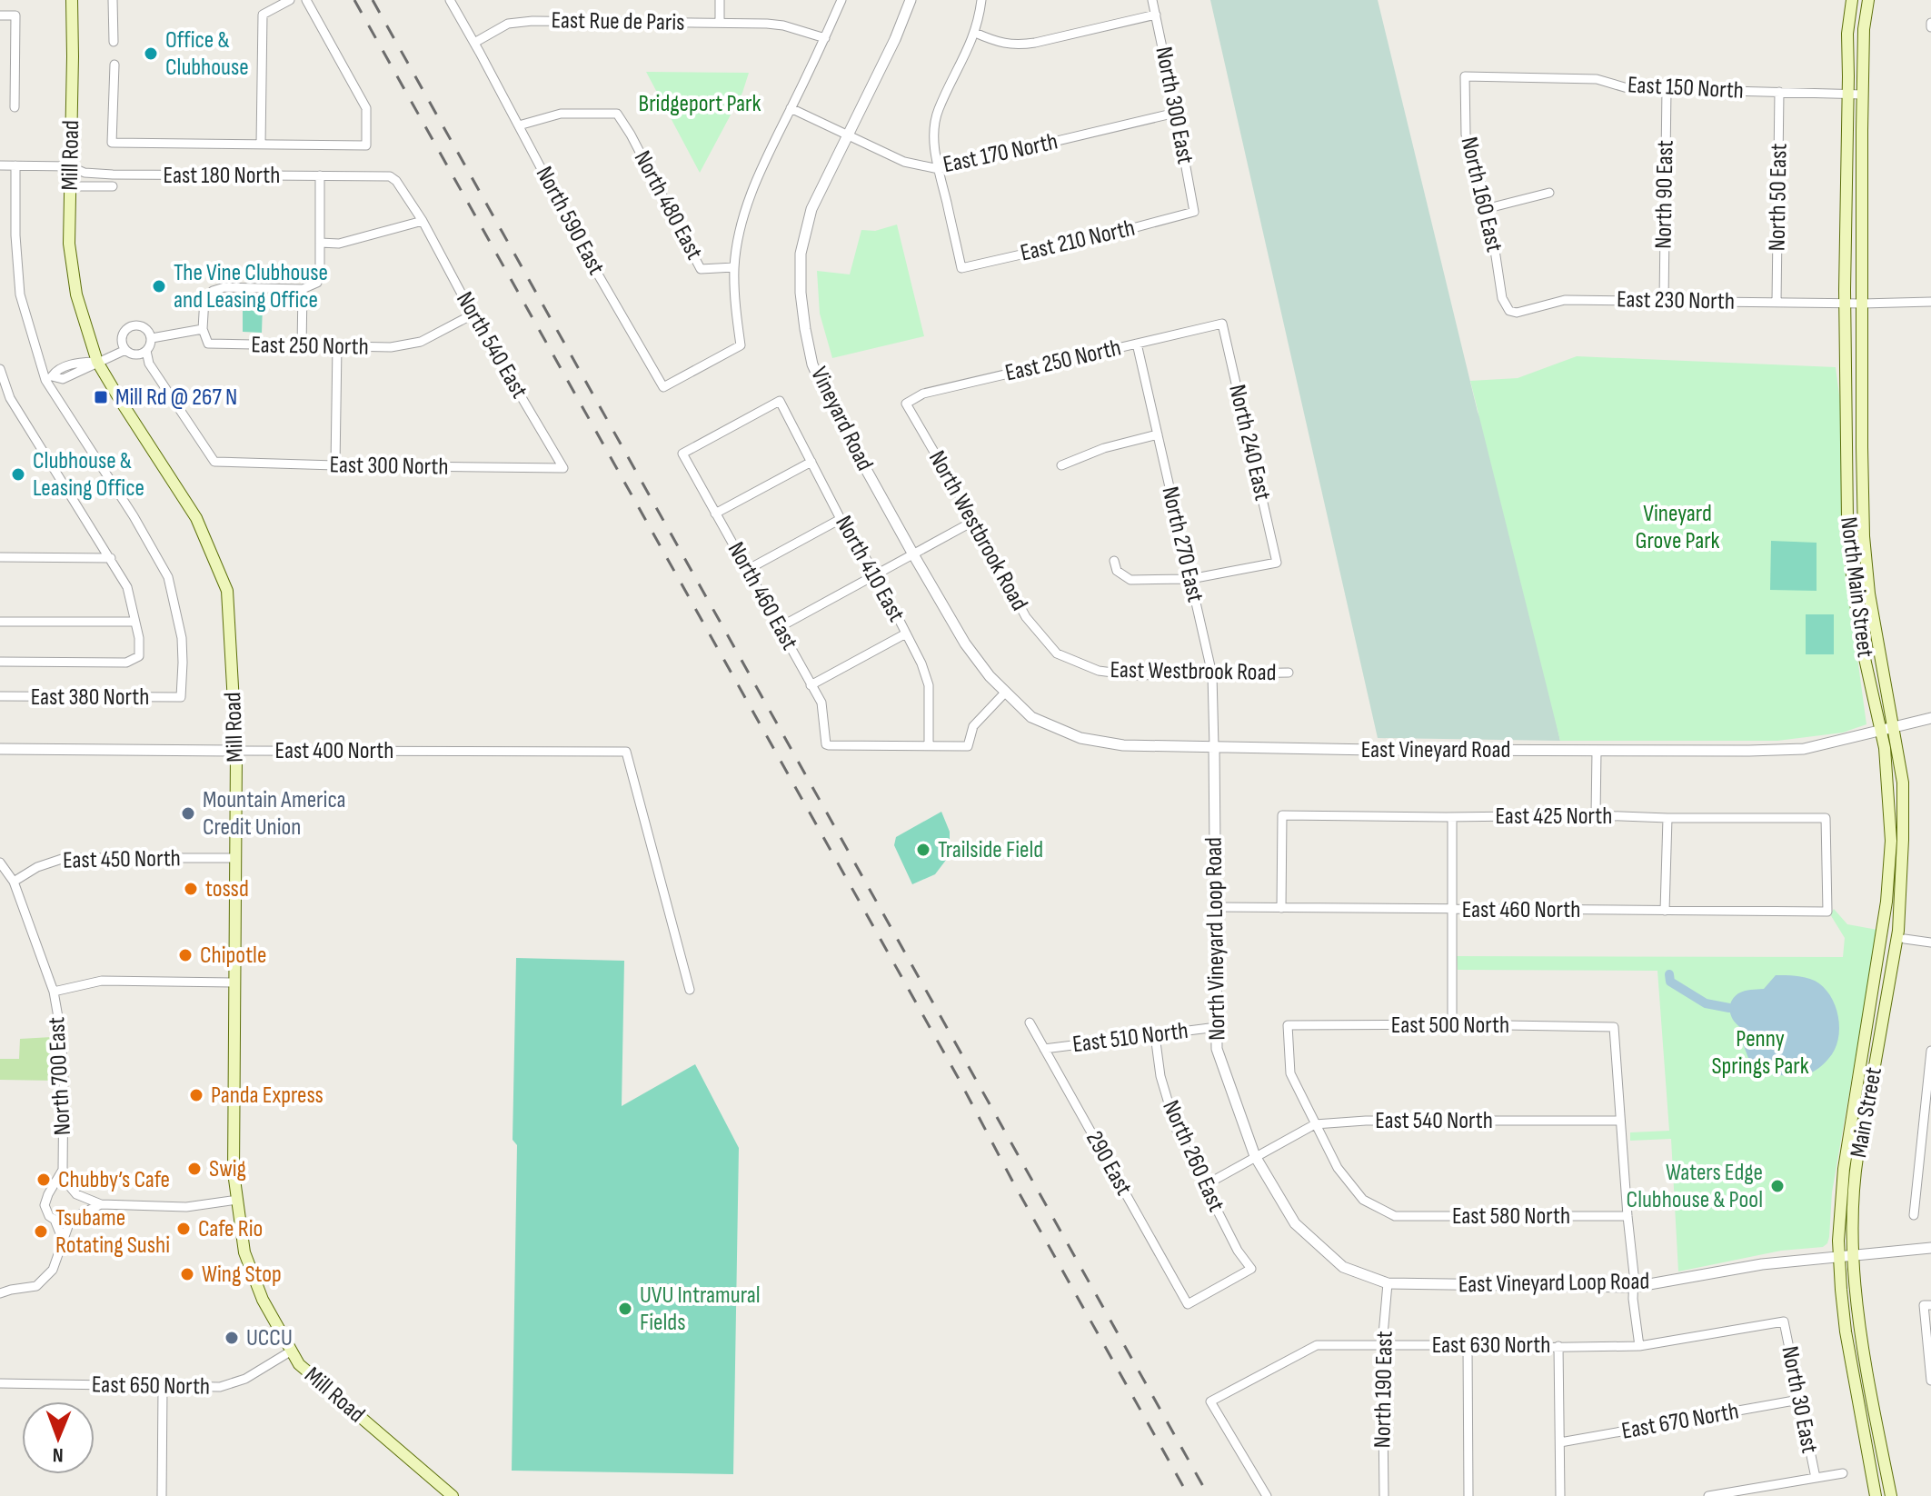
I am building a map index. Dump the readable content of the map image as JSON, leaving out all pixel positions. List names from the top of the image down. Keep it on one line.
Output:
{"streets":{"main road":["Mill Road","North Main Street","Main Street"],"street":["East Rue de Paris","East 150 North","North 300 East","East 170 North","East 180 North","North 160 East","North 90 East","North 50 East","North 480 East","North 590 East","East 210 North","East 230 North","North 540 East","East 250 North","Vineyard Road","North 240 East","East 300 North","North Westbrook Road","North 270 East","North 410 East","North 460 East","East Westbrook Road","East 380 North","East Vineyard Road","East 400 North","East 425 North","East 450 North","East 460 North","North Vineyard Loop Road","East 500 North","East 510 North","North 700 East","East 540 North","North 260 East","290 East","East 580 North","East Vineyard Loop Road","East 630 North","East 650 North","North 190 East","North 30 East","East 670 North"]},"crossings":[["East Rue de Paris","North 590 East"],["East 150 North","North 160 East"],["East 150 North","North 90 East"],["East 150 North","North 50 East"],["East 150 North","North Main Street"],["North 300 East","East 170 North"],["North 300 East","East 210 North"],["East 170 North","East 210 North"],["East 170 North","Vineyard Road"],["Mill Road","East 180 North"],["Mill Road","East 400 North"],["Mill Road","East 450 North"],["Mill Road","East 650 North"],["East 180 North","North 540 East"],["East 180 North","East 380 North"],["North 160 East","East 230 North"],["North 90 East","East 230 North"],["North 50 East","East 230 North"],["North 480 East","North 590 East"],["East 230 North","North Main Street"],["North 540 East","East 250 North"],["North 540 East","East 300 North"],["East 250 North","North 240 East"],["East 250 North","North Westbrook Road"],["East 250 North","North 270 East"],["Vineyard Road","East Vineyard Road"],["North 240 East","North 270 East"],["North Westbrook Road","East Westbrook Road"],["North 270 East","East Westbrook Road"],["North 270 East","East Vineyard Road"],["North 270 East","North Vineyard Loop Road"],["North 410 East","North 460 East"],["North Main Street","East Vineyard Road"],["North Main Street","Main Street"],["East Vineyard Road","North Vineyard Loop Road"],["East Vineyard Road","Main Street"],["East 425 North","East 460 North"],["East 450 North","North 700 East"],["East 460 North","North Vineyard Loop Road"],["North Vineyard Loop Road","East 510 North"],["North Vineyard Loop Road","East 540 North"],["North Vineyard Loop Road","East Vineyard Loop Road"],["East 500 North","East 540 North"],["East 500 North","East 580 North"],["East 510 North","North 260 East"],["East 510 North","290 East"],["Main Street","East Vineyard Loop Road"],["East 540 North","North 260 East"],["East 540 North","East 580 North"],["North 260 East","290 East"],["East Vineyard Loop Road","North 190 East"],["East 630 North","North 190 East"],["East 630 North","North 30 East"],["North 30 East","East 670 North"]],"parks":["Bridgeport Park","Vineyard Grove Park","Penny Springs Park"],"places":{"other":["Office & Clubhouse","The Vine Clubhouse and Leasing Office","Clubhouse & Leasing Office","Mountain America Credit Union","Trailside Field","tossd","Chipotle","Panda Express","Swig","Chubby’s Cafe","Waters Edge Clubhouse & Pool","Cafe Rio","Tsubame Rotating Sushi","Wing Stop","UVU Intramural Fields","UCCU"],"transit":["Mill Rd @ 267 N"]},"north":"bottom"}
